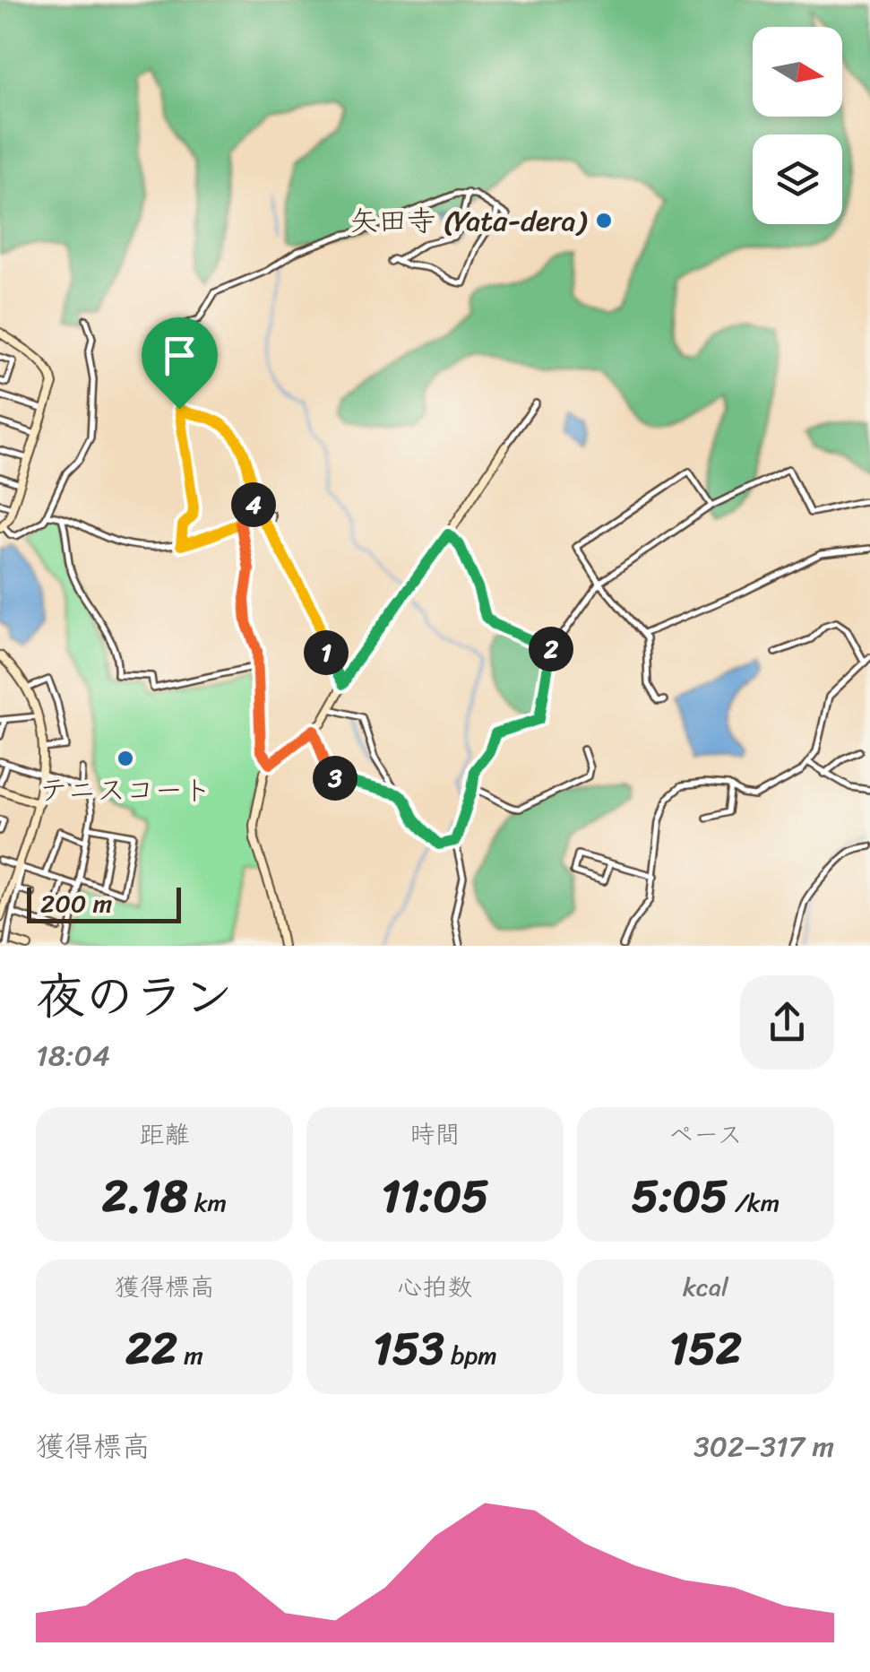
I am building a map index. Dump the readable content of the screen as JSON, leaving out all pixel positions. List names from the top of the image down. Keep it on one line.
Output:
{"places":["矢田寺 (Yata-dera)","テニスコート"],"scale_bar":"200 m","north":"right","page":{"pins":["4","2","1","3"],"scale":"200 m","heading":["夜のラン","18:04"],"stats":[["距離","2.18 km"],["時間","11:05"],["ペース","5:05 /km"],["獲得標高","22 m"],["心拍数","153 bpm"],["kcal","152"]],"chart":["獲得標高","302–317 m"]}}
